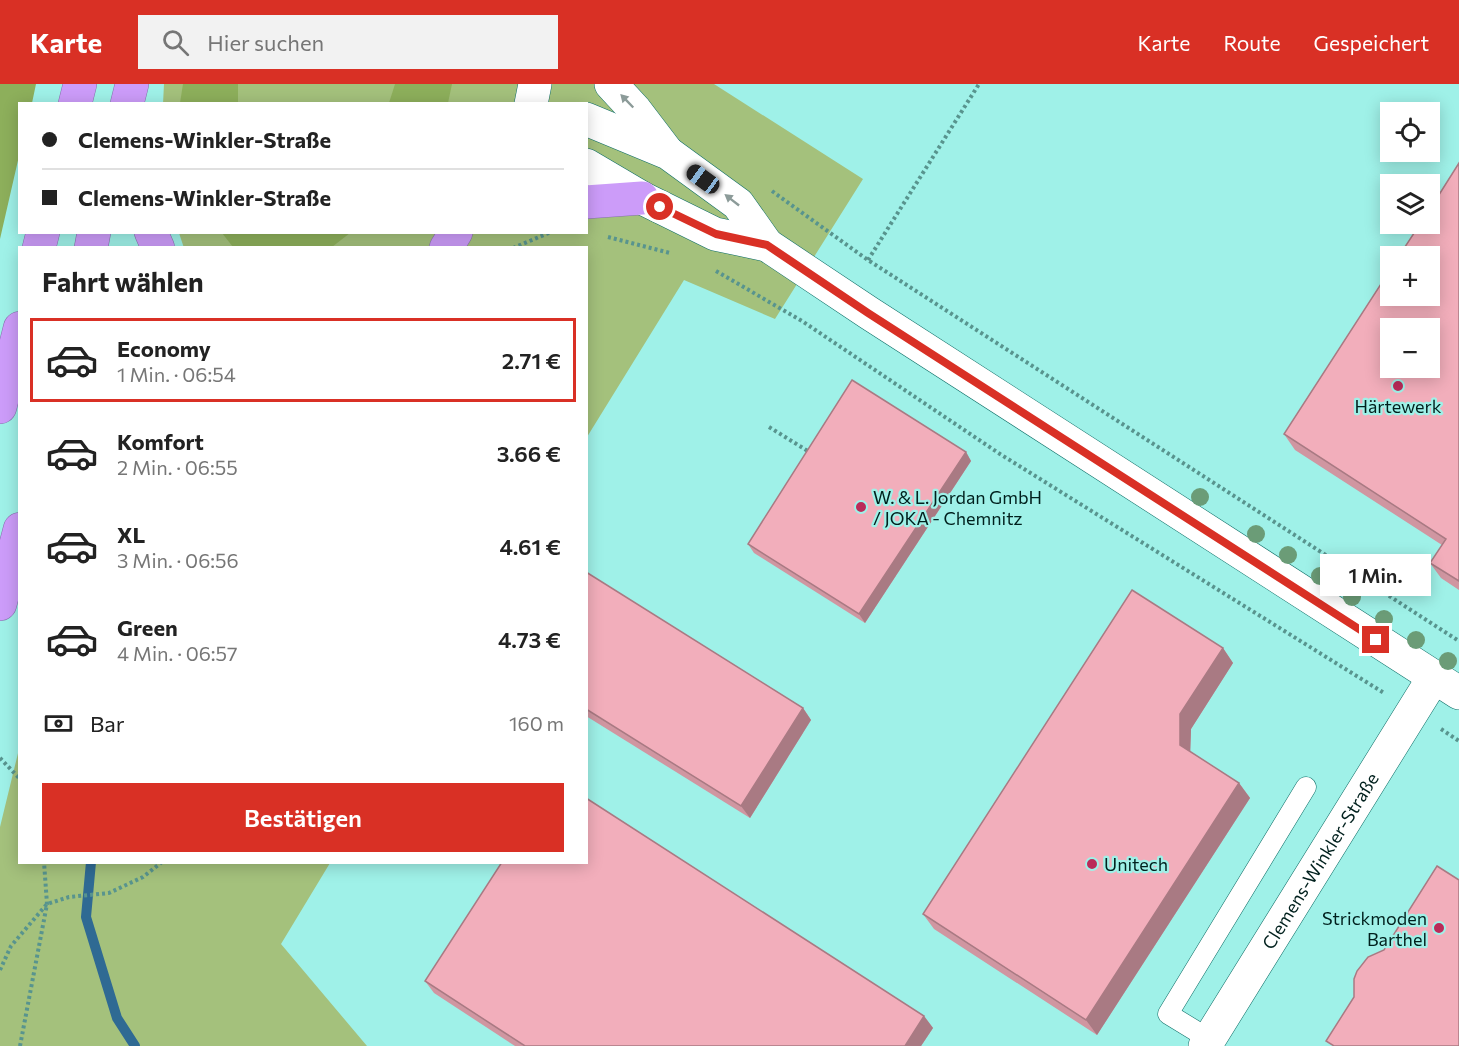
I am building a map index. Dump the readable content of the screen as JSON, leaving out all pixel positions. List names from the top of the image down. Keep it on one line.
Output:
{"streets":{"street":["Clemens-Winkler-Straße"]},"places":["Härtewerk","W. & L. Jordan GmbH / JOKA - Chemnitz","Unitech","Strickmoden Barthel"],"page":{"header":"Karte","search":"Hier suchen","nav":["Karte","Route","Gespeichert"],"map_buttons":["+","−"],"banner":["Clemens-Winkler-Straße","Clemens-Winkler-Straße"],"heading":"Fahrt wählen","list":[{"name":"Economy","note":"1 Min. · 06:54","value":"2.71 €"},{"name":"Komfort","note":"2 Min. · 06:55","value":"3.66 €"},{"name":"XL","note":"3 Min. · 06:56","value":"4.61 €"},{"name":"Green","note":"4 Min. · 06:57","value":"4.73 €"}],"bubble":"1 Min.","pay":["Bar","160 m"],"buttons":"Bestätigen"}}
